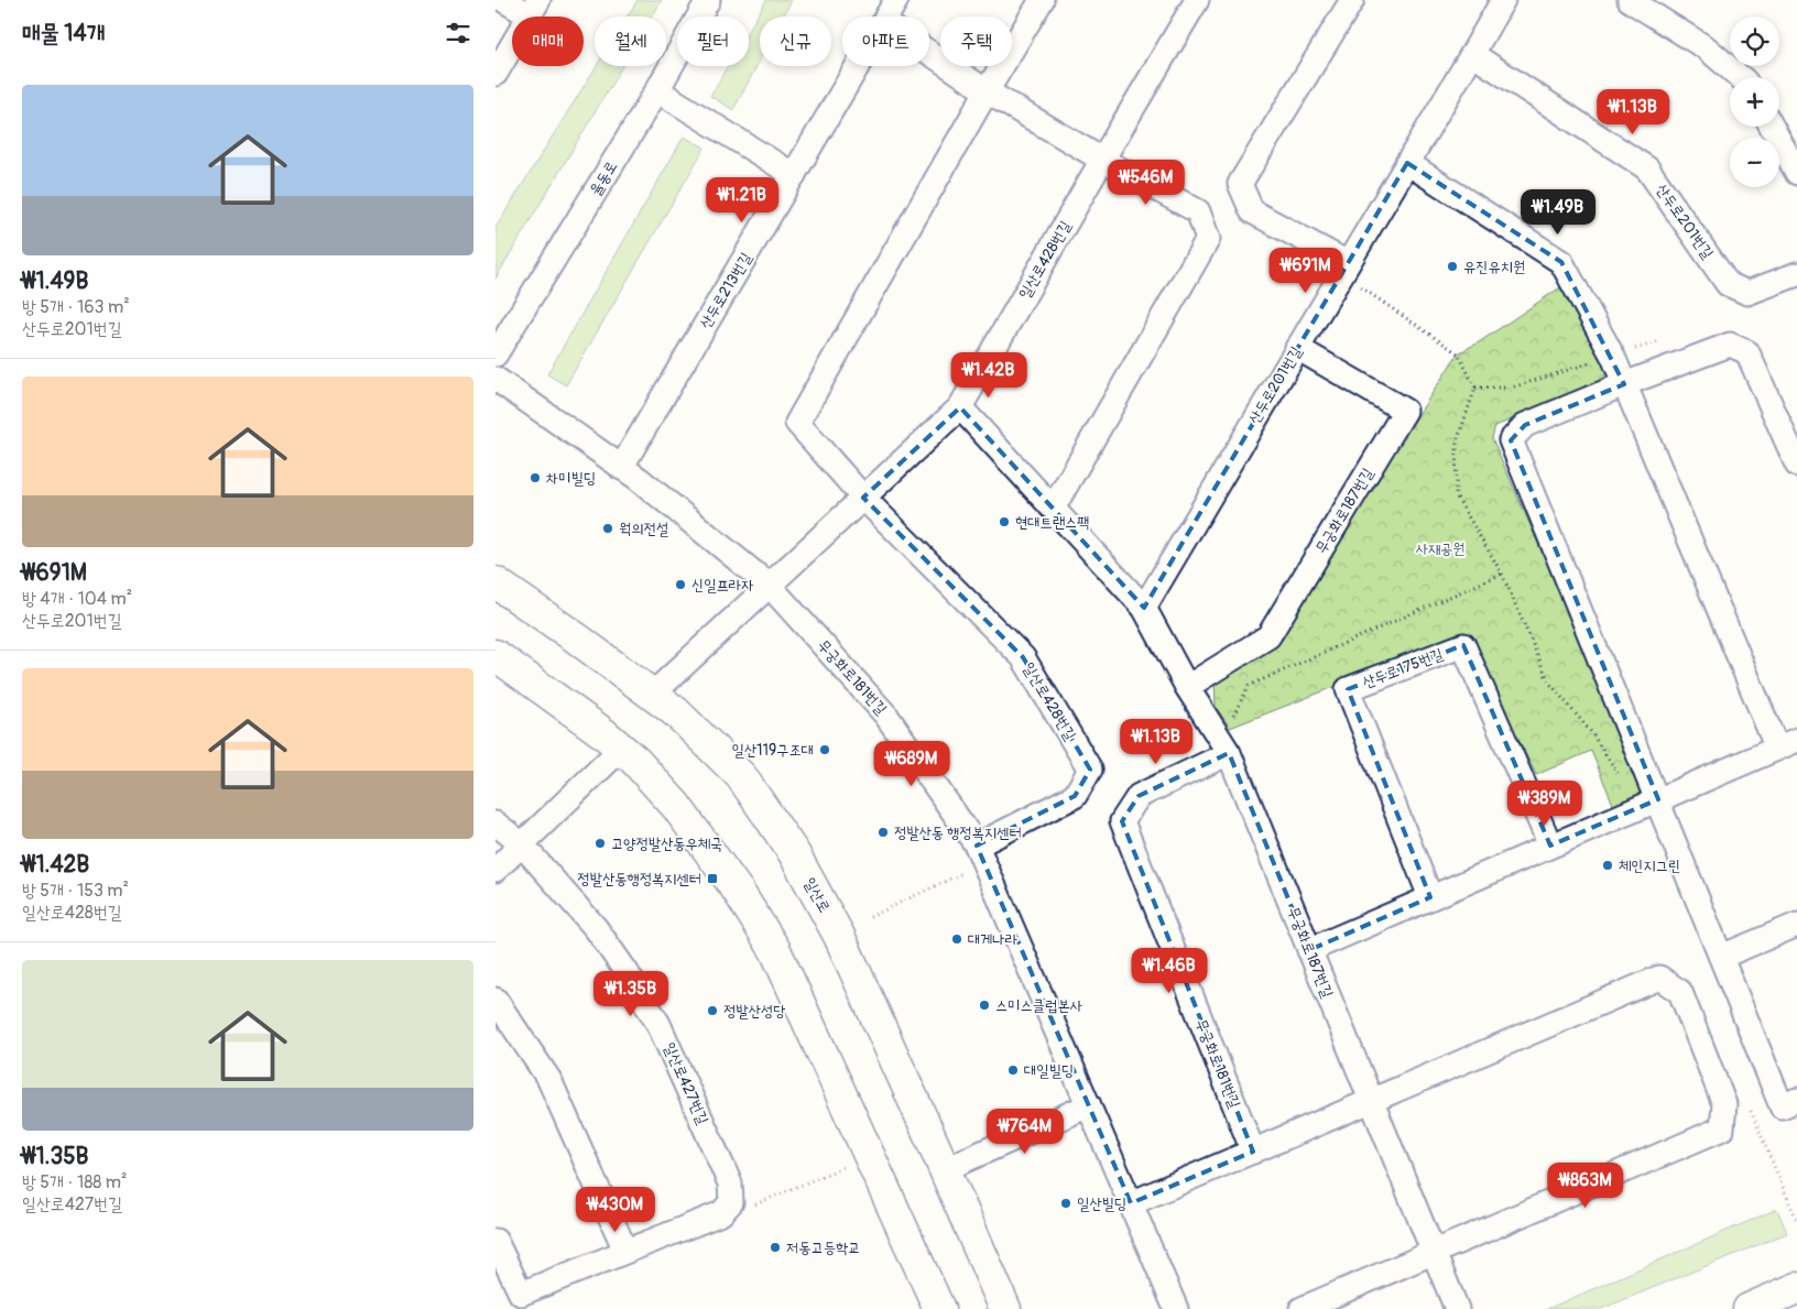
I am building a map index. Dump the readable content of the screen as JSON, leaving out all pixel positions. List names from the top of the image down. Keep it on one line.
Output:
{"streets":{"main road":["일산로"],"street":["율동로","산두로201번길","일산로428번길","산두로213번길","무궁화로187번길","산두로175번길","무궁화로181번길","일산로427번길"]},"crossings":[["산두로201번길","무궁화로187번길"],["일산로428번길","무궁화로187번길"],["일산로428번길","무궁화로181번길"],["일산로428번길","일산로"],["산두로213번길","무궁화로181번길"],["무궁화로187번길","무궁화로181번길"]],"parks":["사재공원"],"places":{"other":["유진유치원","차미빌딩","현대트랜스팩","웍의전설","신일프라자","일산119구조대","정발산동 행정복지센터","고양정발산동우체국","체인지그린","대게나라","스미스클럽본사","정발산성당","대일빌딩","일산빌딩","저동고등학교"],"transit":["정발산동행정복지센터"]},"page":{"heading":"매물 14개","map_buttons":["+","−"],"chip":["매매","월세","필터","신규","아파트","주택"],"list":[{"name":"₩1.49B","note":"방 5개 · 163 m² · 산두로201번길"},{"name":"₩691M","note":"방 4개 · 104 m² · 산두로201번길"},{"name":"₩1.42B","note":"방 5개 · 153 m² · 일산로428번길"},{"name":"₩1.35B","note":"방 5개 · 188 m² · 일산로427번길"}],"price":["₩1.13B","₩546M","₩1.21B","₩1.49B","₩691M","₩1.42B","₩1.13B","₩689M","₩389M","₩1.46B","₩1.35B","₩764M","₩863M","₩430M"]}}
